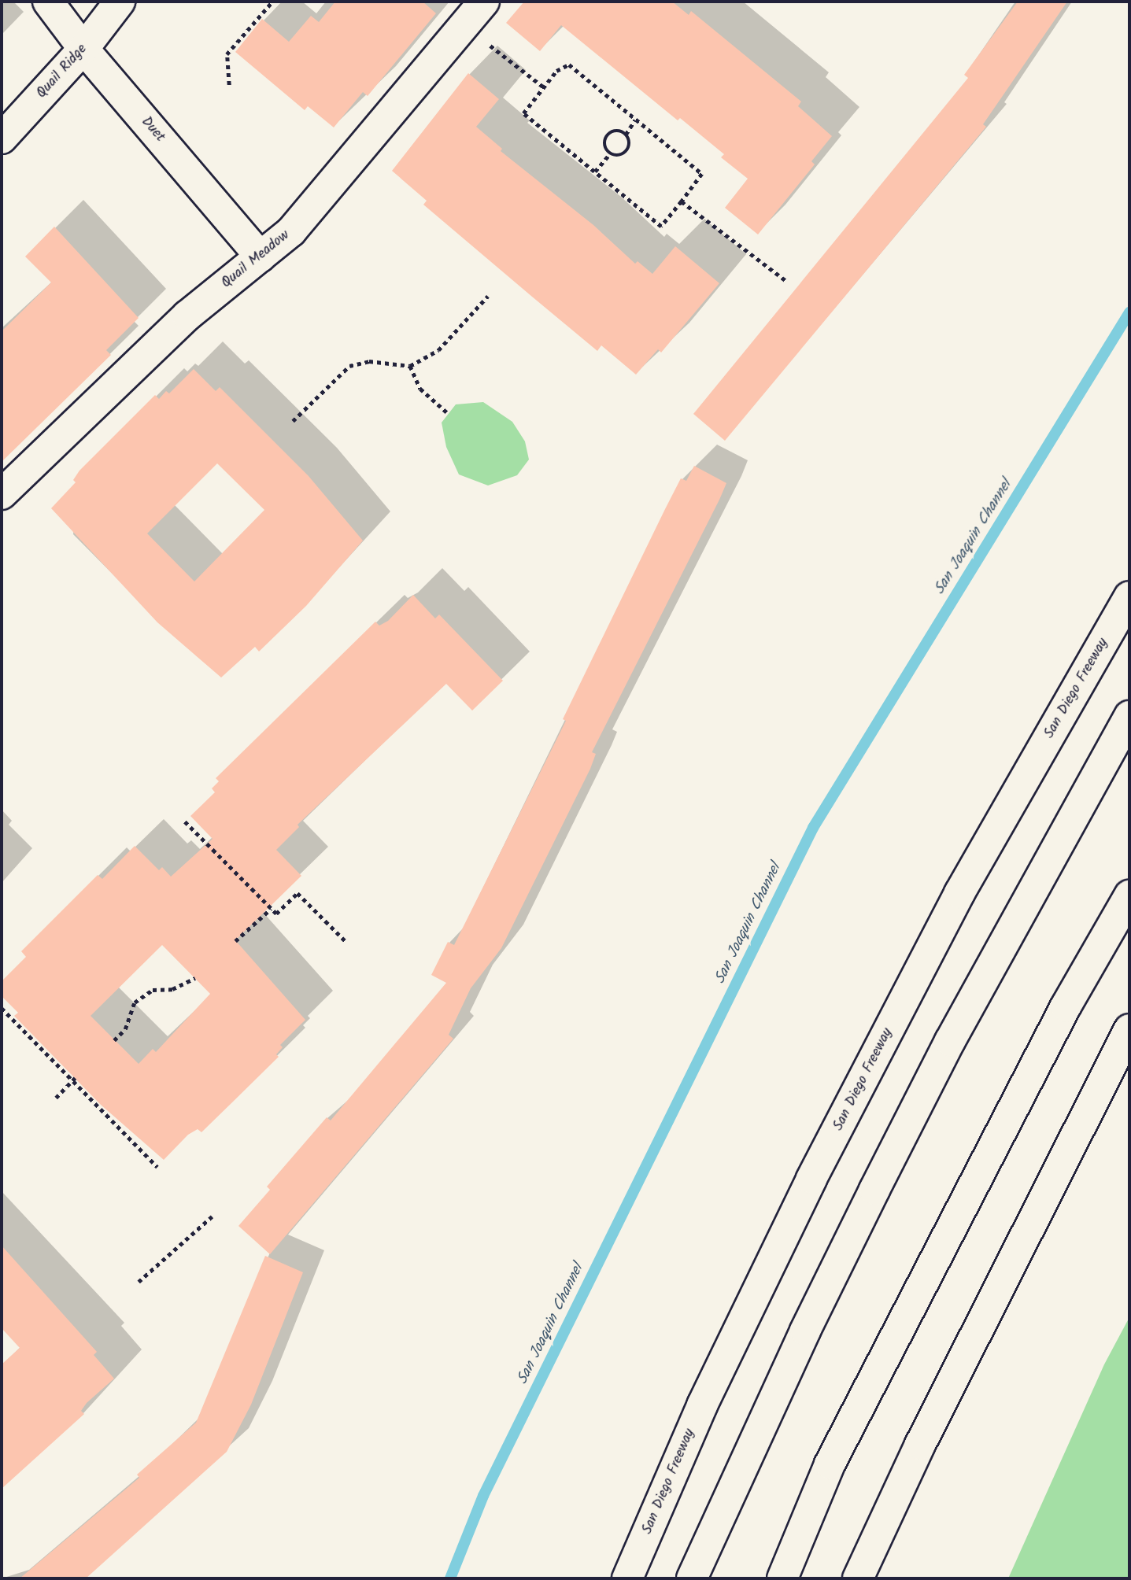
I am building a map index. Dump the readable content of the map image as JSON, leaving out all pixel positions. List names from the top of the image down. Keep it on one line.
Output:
{"streets":{"main road":["Quail Ridge","Duet","Quail Meadow","San Diego Freeway"]},"crossings":[["Quail Ridge","Duet"],["Duet","Quail Meadow"]],"water":["San Joaquin Channel"]}
